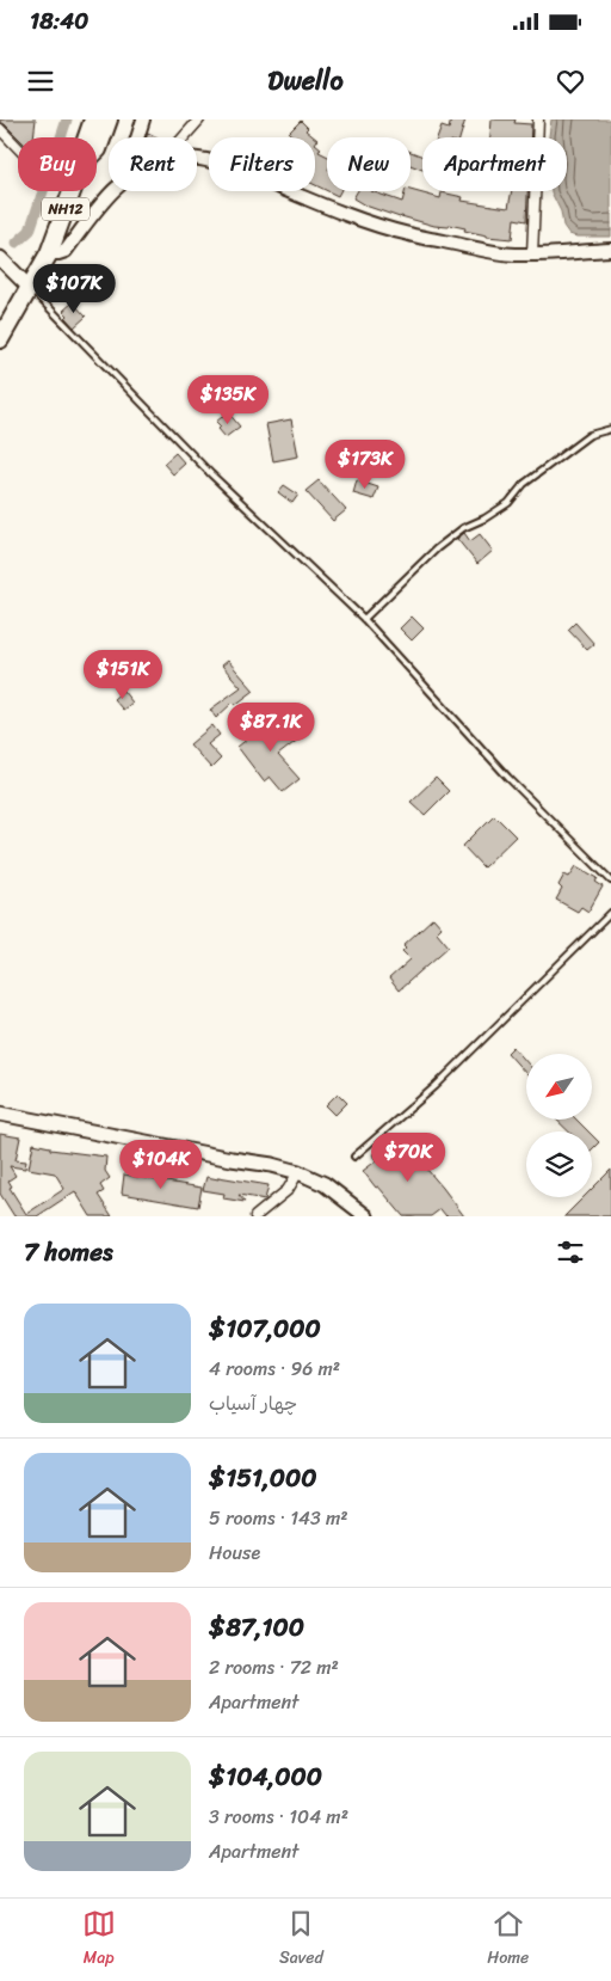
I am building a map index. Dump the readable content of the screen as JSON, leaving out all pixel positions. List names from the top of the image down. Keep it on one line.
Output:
{"streets":{"highway":["NH12"]},"north":"bottom left","page":{"status":"18:40","header":"Dwello","chip":["Buy","Rent","Filters","New","Apartment"],"price":["$107K","$135K","$173K","$151K","$87.1K","$70K","$104K"],"heading":"7 homes","list":[{"name":"$107,000","note":"4 rooms · 96 m² · چهار آسیاب"},{"name":"$151,000","note":"5 rooms · 143 m² · House"},{"name":"$87,100","note":"2 rooms · 72 m² · Apartment"},{"name":"$104,000","note":"3 rooms · 104 m² · Apartment"}],"tabs":["Map","Saved","Home"]}}
